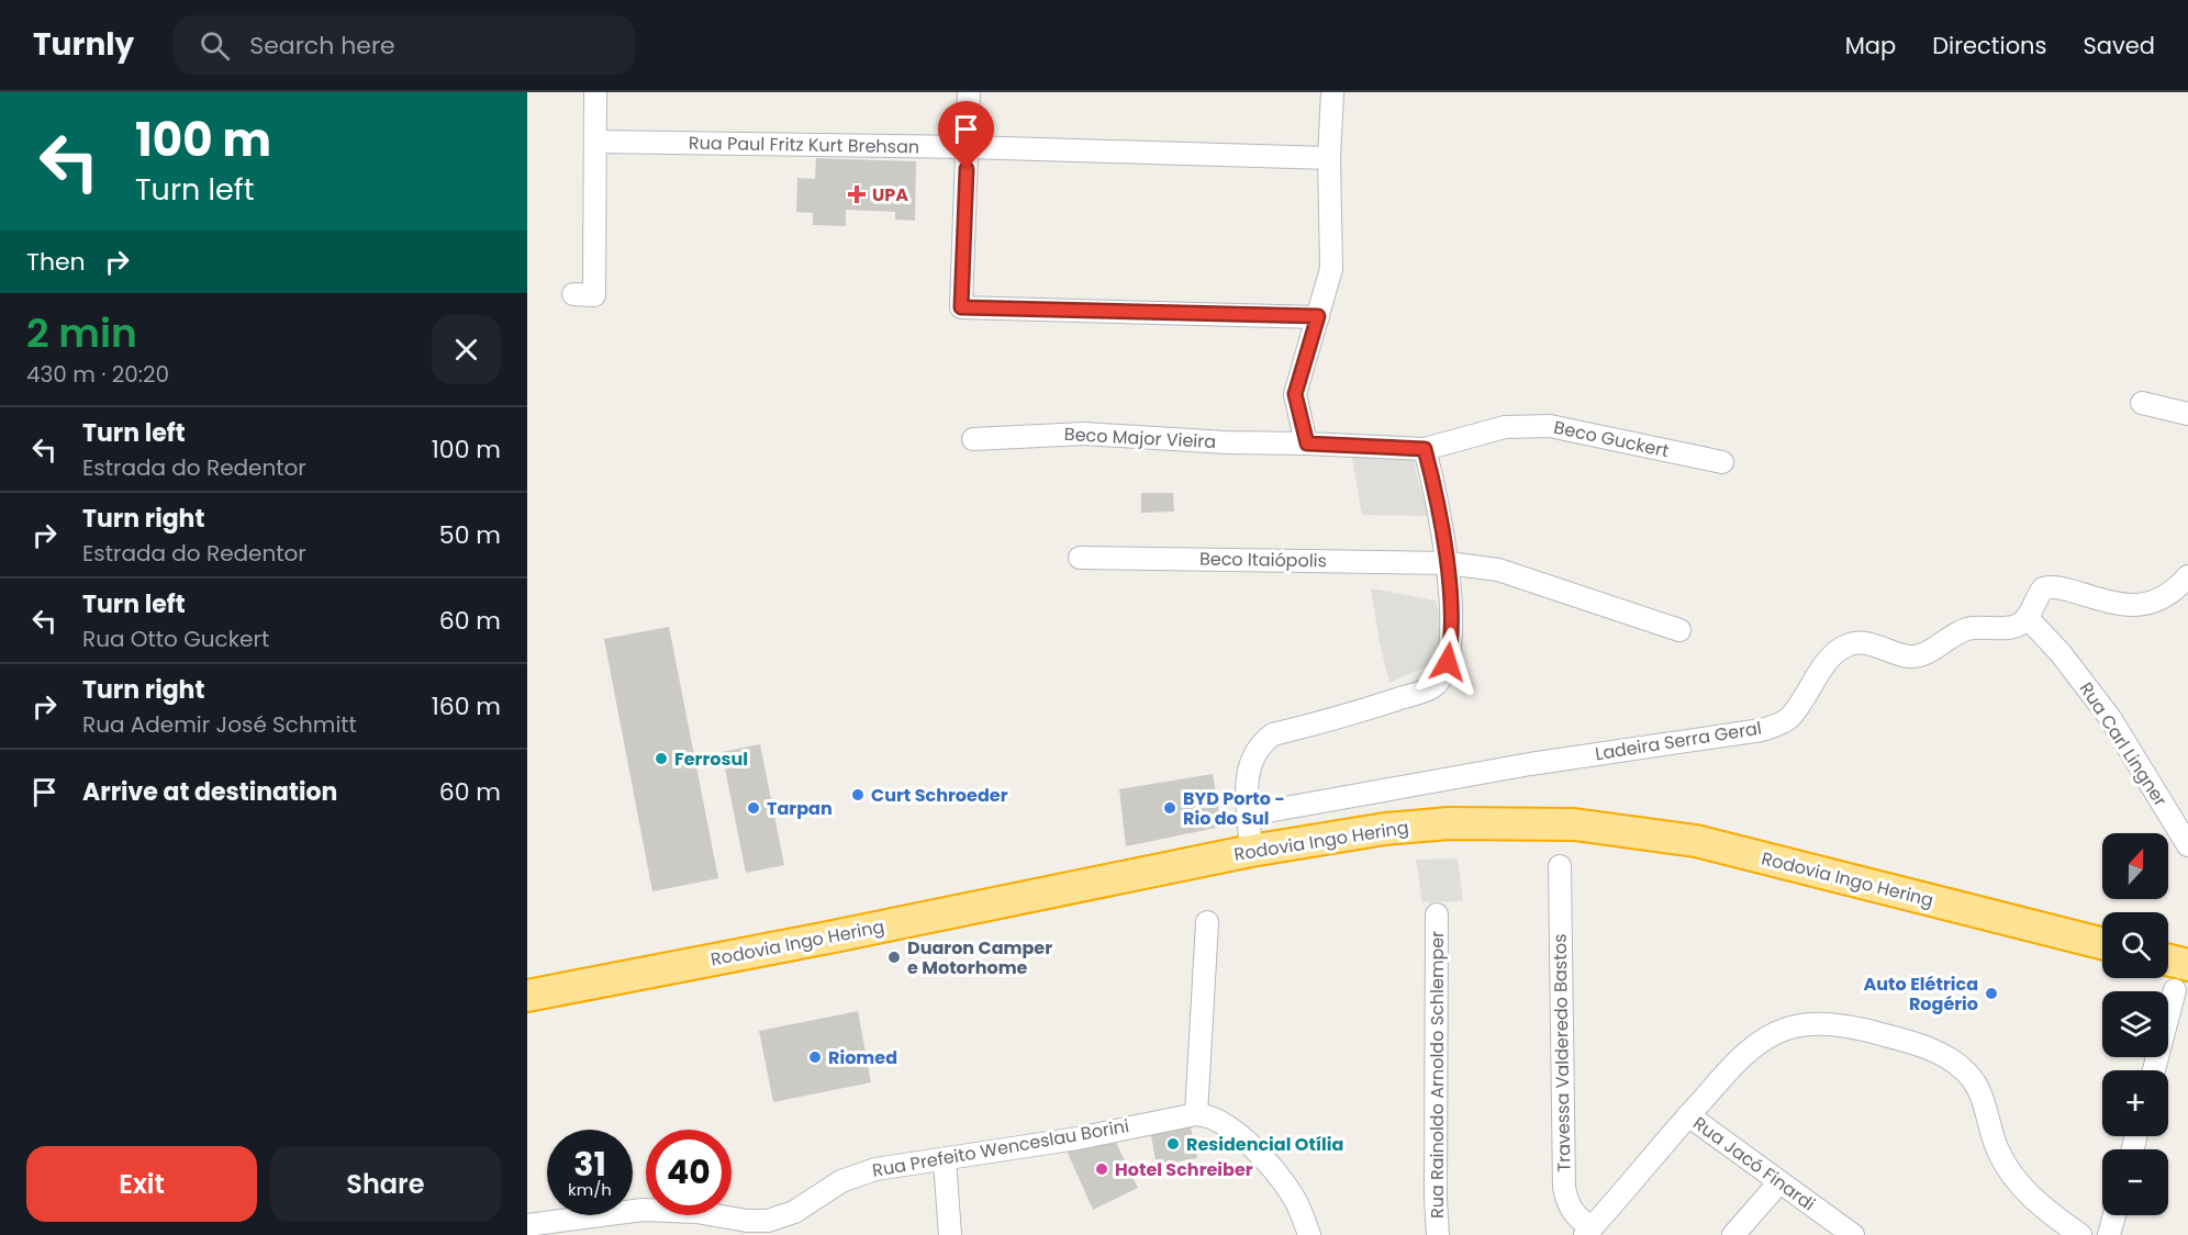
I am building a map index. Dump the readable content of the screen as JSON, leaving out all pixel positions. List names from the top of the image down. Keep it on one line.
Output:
{"streets":{"highway":["Rodovia Ingo Hering"],"street":["Rua Paul Fritz Kurt Brehsan","Beco Major Vieira","Beco Guckert","Beco Itaiópolis","Ladeira Serra Geral","Rua Carl Lingner","Travessa Valderedo Bastos","Rua Rainoldo Arnoldo Schlemper","Rua Prefeito Wenceslau Borini","Rua Jacó Finardi"]},"crossings":[["Beco Major Vieira","Beco Guckert"],["Ladeira Serra Geral","Rua Carl Lingner"]],"places":{"health":["UPA"],"other":["Ferrosul","Curt Schroeder","Tarpan","BYD Porto - Rio do Sul","Duaron Camper e Motorhome","Auto Elétrica Rogério","Riomed","Residencial Otília","Hotel Schreiber"]},"north":"top","page":{"header":"Turnly","search":"Search here","nav":["Map","Directions","Saved"],"turn":["100 m","Turn left"],"then":"Then","heading":["2 min","430 m · 20:20"],"list":[{"name":"Turn left","note":"Estrada do Redentor","value":"100 m"},{"name":"Turn right","note":"Estrada do Redentor","value":"50 m"},{"name":"Turn left","note":"Rua Otto Guckert","value":"60 m"},{"name":"Turn right","note":"Rua Ademir José Schmitt","value":"160 m"},{"name":"Arrive at destination","value":"60 m"}],"map_buttons":["+","−"],"speed":"31 km/h","limit":"40","buttons":["Exit","Share"]}}
